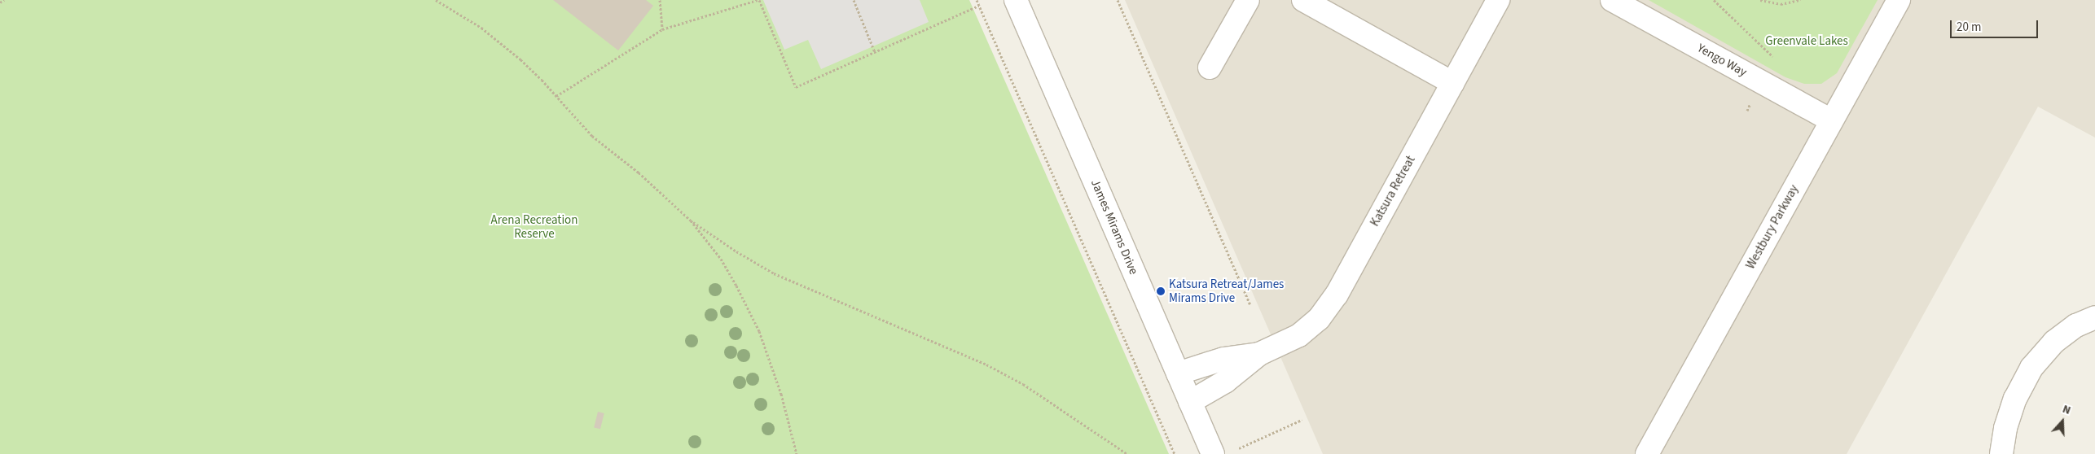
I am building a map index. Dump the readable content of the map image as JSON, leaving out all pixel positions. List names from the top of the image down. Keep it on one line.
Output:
{"streets":{"street":["Yengo Way","Katsura Retreat","James Mirams Drive","Westbury Parkway"]},"crossings":[["Yengo Way","Westbury Parkway"],["Katsura Retreat","James Mirams Drive"]],"parks":["Greenvale Lakes","Arena Recreation Reserve"],"places":["Katsura Retreat/James Mirams Drive"],"scale_bar":"20 m","north":"top"}
